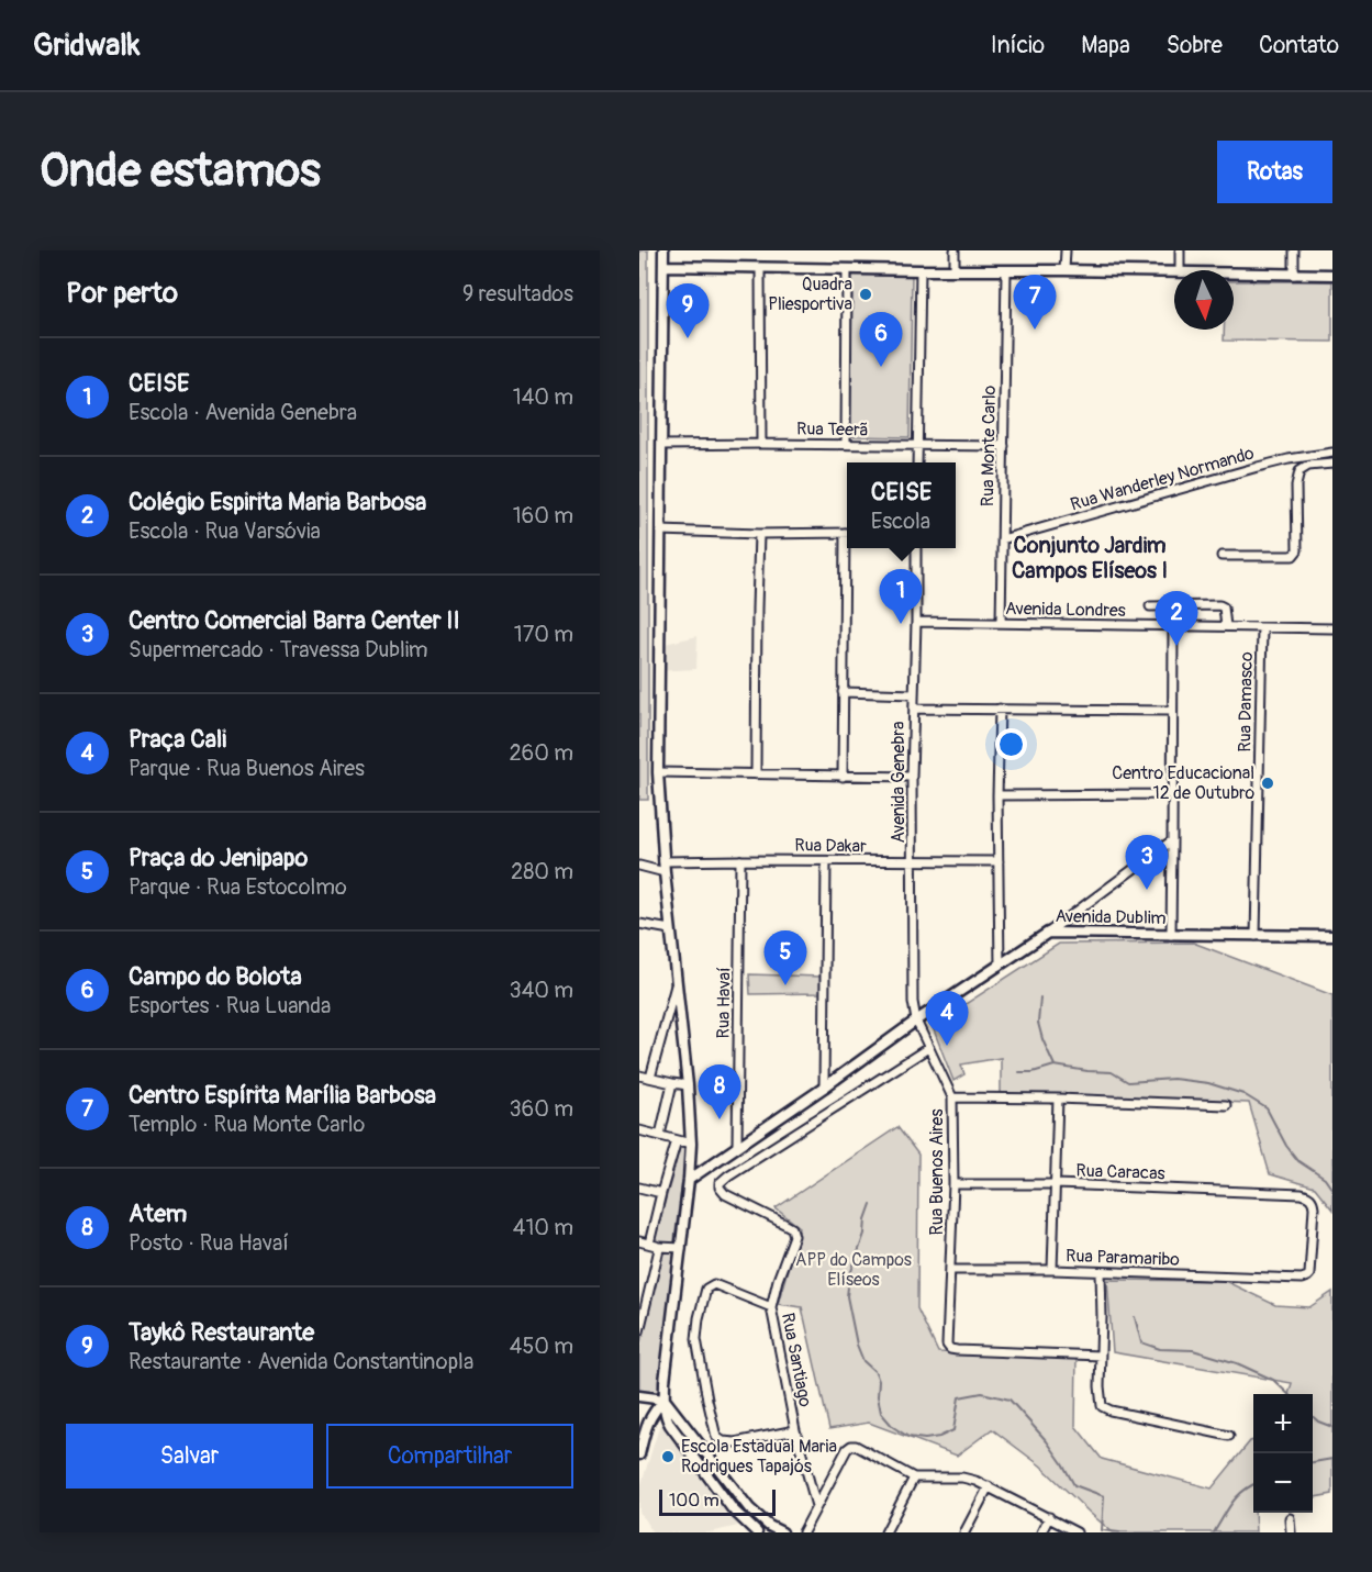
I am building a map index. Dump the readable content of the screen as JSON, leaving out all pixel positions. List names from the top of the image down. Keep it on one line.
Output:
{"streets":{"street":["Rua Teerã","Rua Monte Carlo","Rua Wanderley Normando","Avenida Londres","Rua Damasco","Avenida Genebra","Rua Dakar","Avenida Dublim","Rua Havaí","Rua Buenos Aires","Rua Caracas","Rua Paramaribo","Rua Santiago"]},"crossings":[["Rua Teerã","Rua Monte Carlo"],["Rua Monte Carlo","Rua Wanderley Normando"],["Rua Monte Carlo","Avenida Londres"],["Avenida Londres","Rua Damasco"],["Avenida Londres","Avenida Genebra"],["Rua Damasco","Avenida Dublim"],["Avenida Genebra","Rua Dakar"],["Avenida Genebra","Avenida Dublim"],["Avenida Genebra","Rua Buenos Aires"],["Rua Dakar","Rua Havaí"],["Avenida Dublim","Rua Havaí"],["Avenida Dublim","Rua Buenos Aires"],["Rua Buenos Aires","Rua Caracas"],["Rua Buenos Aires","Rua Paramaribo"],["Rua Buenos Aires","Rua Santiago"],["Rua Caracas","Rua Paramaribo"]],"districts":["Conjunto Jardim Campos Elíseos I"],"parks":["APP do Campos Elíseos"],"places":["Quadra Pliesportiva","Centro Educacional 12 de Outubro","Escola Estadual Maria Rodrigues Tapajós"],"scale_bar":"100 m","north":"bottom","page":{"header":"Gridwalk","nav":["Início","Mapa","Sobre","Contato"],"buttons":["Rotas",["Salvar","Compartilhar"]],"title":"Onde estamos","heading":["Por perto","9 resultados"],"pins":["7","9","6","1","2","3","5","4","8"],"list":[{"mark":"1","name":"CEISE","note":"Escola · Avenida Genebra","value":"140 m"},{"mark":"2","name":"Colégio Espirita Maria Barbosa","note":"Escola · Rua Varsóvia","value":"160 m"},{"mark":"3","name":"Centro Comercial Barra Center II","note":"Supermercado · Travessa Dublim","value":"170 m"},{"mark":"4","name":"Praça Cali","note":"Parque · Rua Buenos Aires","value":"260 m"},{"mark":"5","name":"Praça do Jenipapo","note":"Parque · Rua Estocolmo","value":"280 m"},{"mark":"6","name":"Campo do Bolota","note":"Esportes · Rua Luanda","value":"340 m"},{"mark":"7","name":"Centro Espírita Marília Barbosa","note":"Templo · Rua Monte Carlo","value":"360 m"},{"mark":"8","name":"Atem","note":"Posto · Rua Havaí","value":"410 m"},{"mark":"9","name":"Taykô Restaurante","note":"Restaurante · Avenida Constantinopla","value":"450 m"}],"popup":["CEISE","Escola"],"map_buttons":["+","−"],"scale":"100 m"}}
